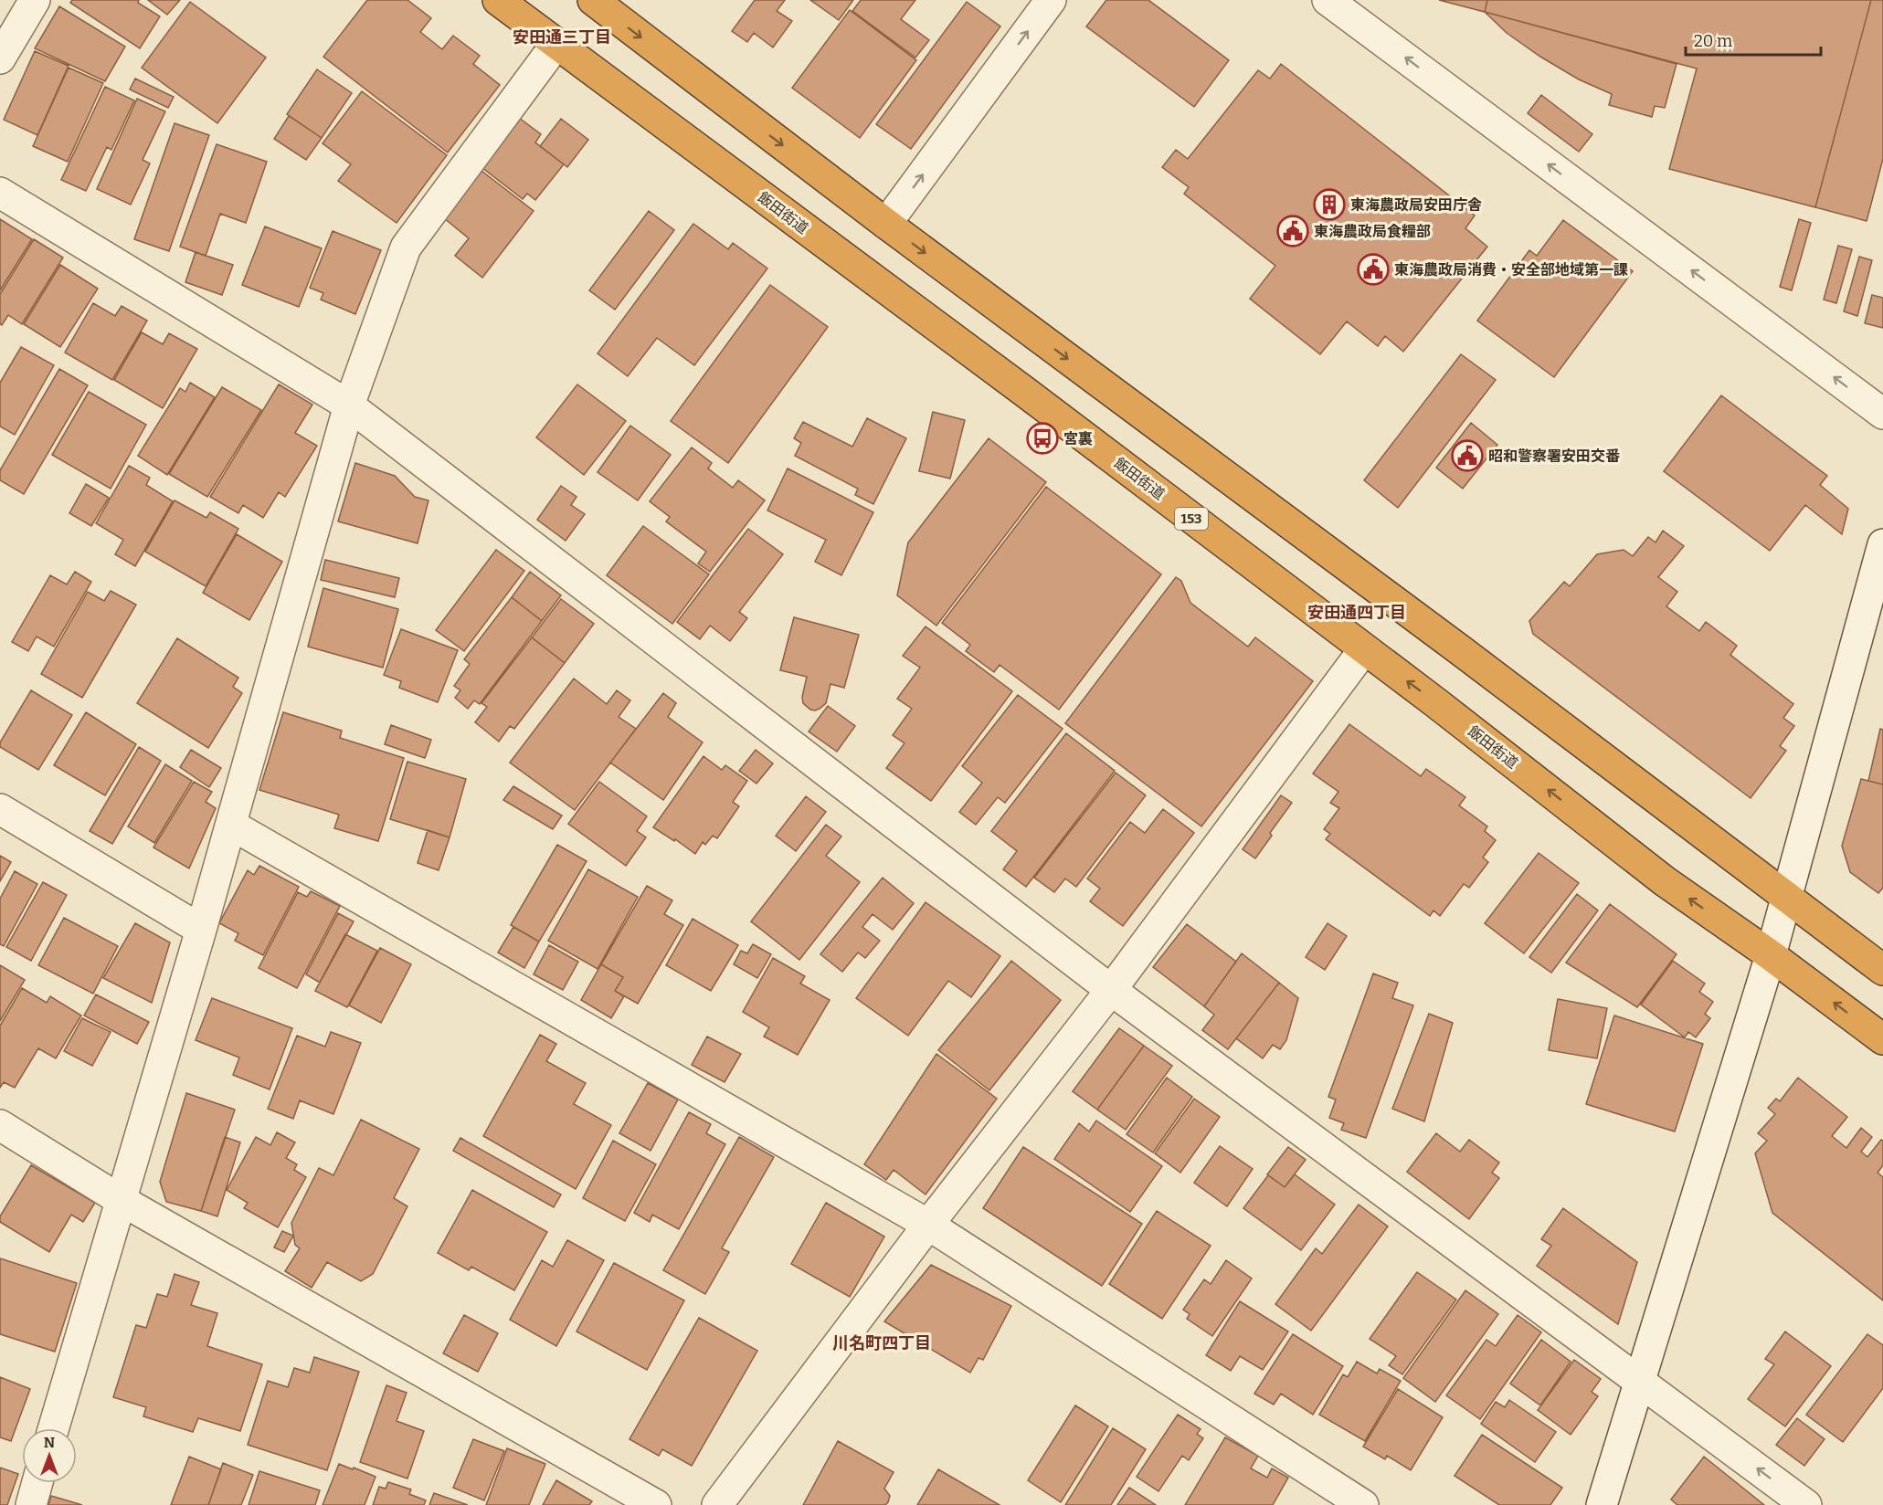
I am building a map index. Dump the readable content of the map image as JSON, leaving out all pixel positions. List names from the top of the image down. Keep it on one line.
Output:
{"streets":{"highway":["飯田街道","153"]},"districts":["安田通三丁目","安田通四丁目","川名町四丁目"],"places":{"building":["東海農政局安田庁舎"],"public building":["東海農政局食糧部","東海農政局消費・安全部地域第一課","昭和警察署安田交番"],"bus stop":["宮裏"]},"scale_bar":"20 m","north":"top"}
